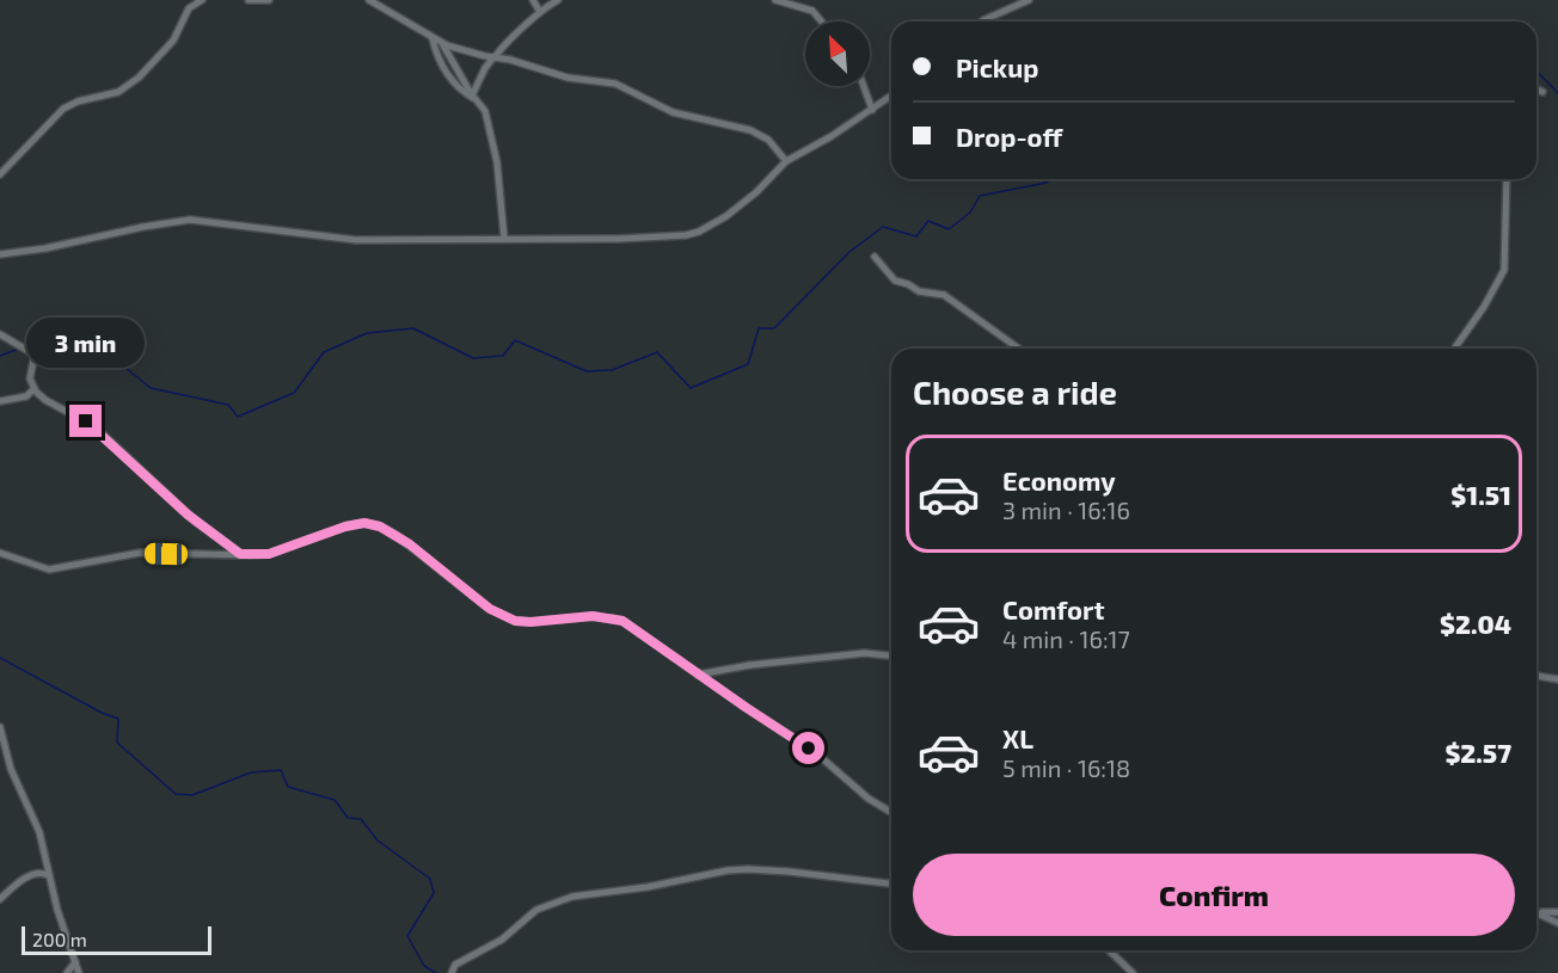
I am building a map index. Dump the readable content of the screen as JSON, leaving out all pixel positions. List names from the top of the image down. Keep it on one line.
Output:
{"scale_bar":"200 m","north":"top left","page":{"banner":["Pickup","Drop-off"],"bubble":"3 min","heading":"Choose a ride","list":[{"name":"Economy","note":"3 min · 16:16","value":"$1.51"},{"name":"Comfort","note":"4 min · 16:17","value":"$2.04"},{"name":"XL","note":"5 min · 16:18","value":"$2.57"}],"buttons":"Confirm","scale":"200 m"}}
